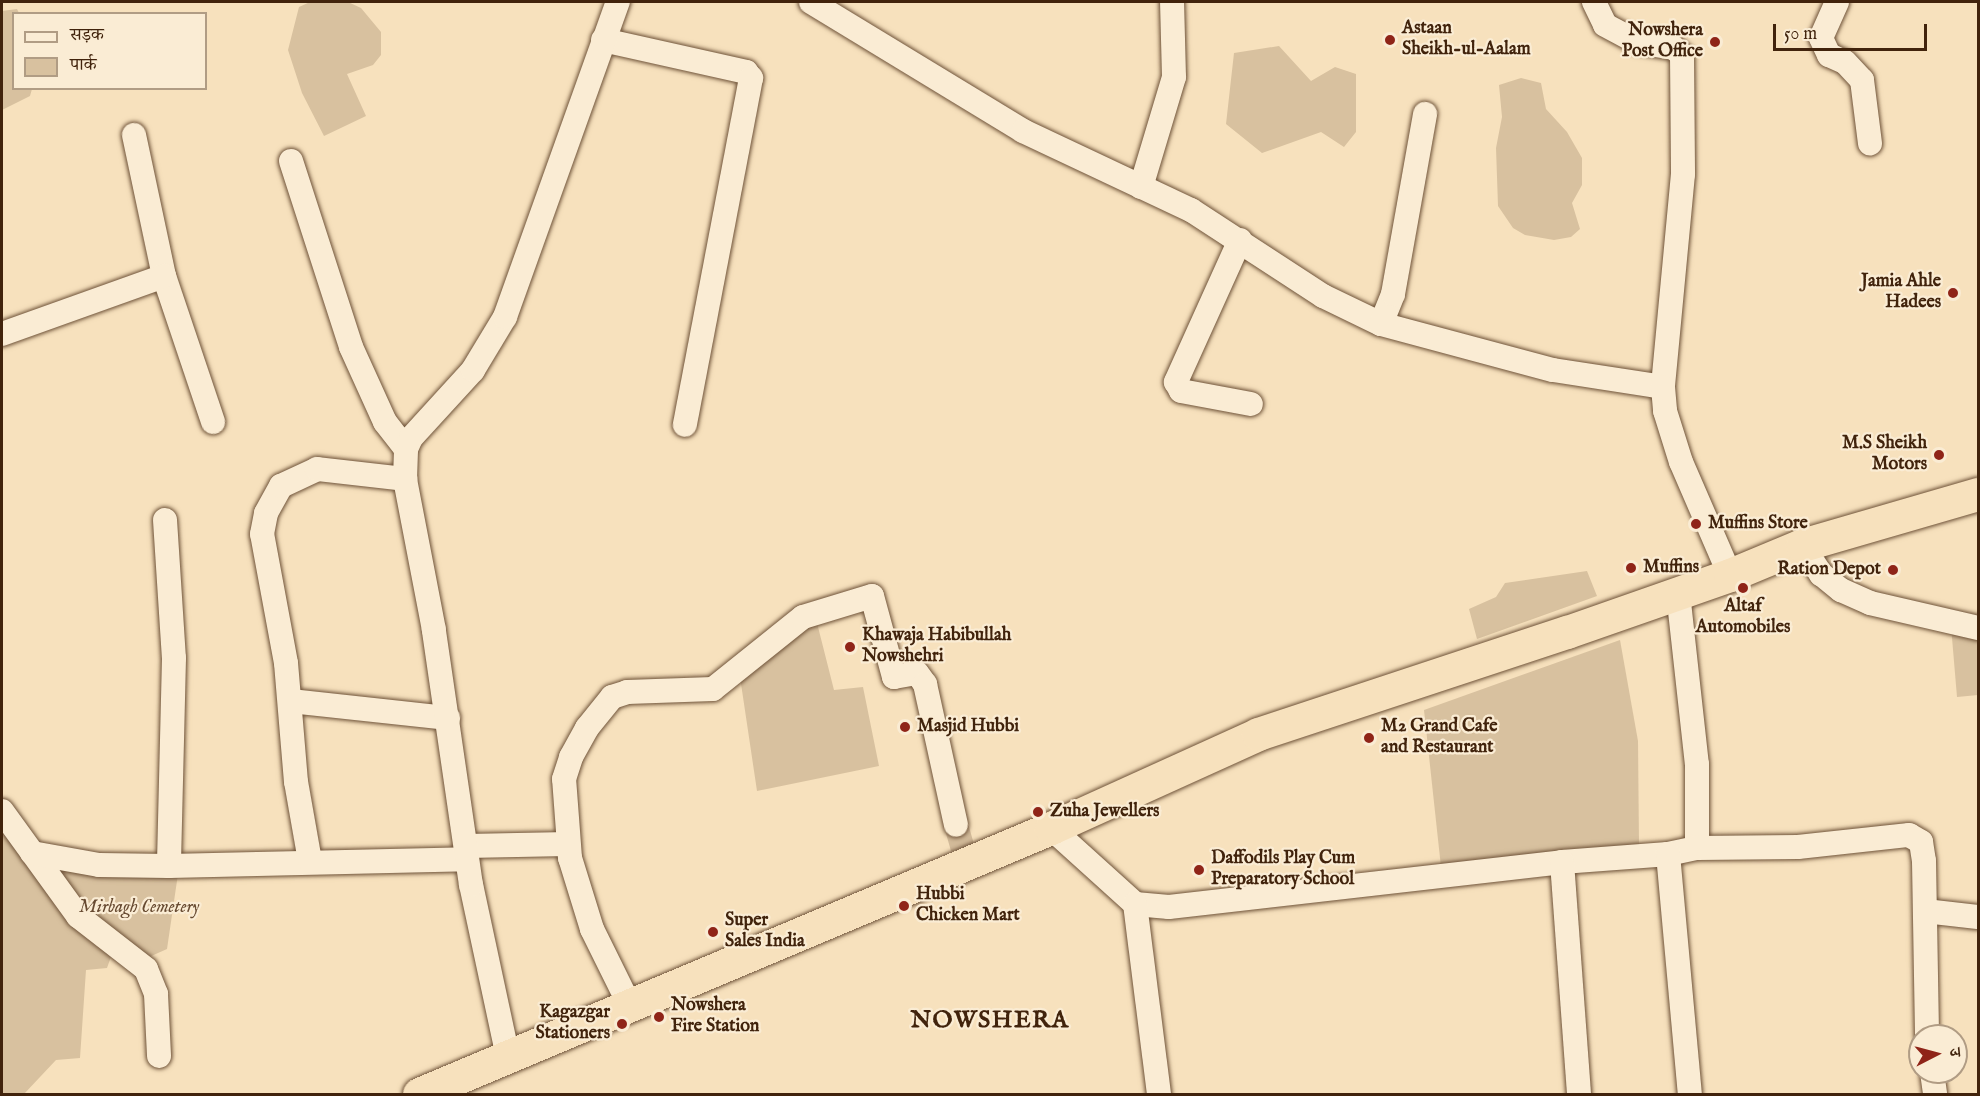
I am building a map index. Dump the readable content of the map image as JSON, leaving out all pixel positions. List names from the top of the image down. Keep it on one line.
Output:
{"districts":["NOWSHERA"],"parks":["Mirbagh Cemetery"],"places":["Astaan Sheikh-ul-Aalam","Nowshera Post Office","Jamia Ahle Hadees","M.S Sheikh Motors","Muffins Store","Muffins","Ration Depot","Altaf Automobiles","Khawaja Habibullah Nowshehri","Masjid Hubbi","M2 Grand Cafe and Restaurant","Zuha Jewellers","Daffodils Play Cum Preparatory School","Hubbi Chicken Mart","Super Sales India","Nowshera Fire Station","Kagazgar Stationers"],"legend":["सड़क","पार्क"],"scale_bar":"50 m","north":"right"}
